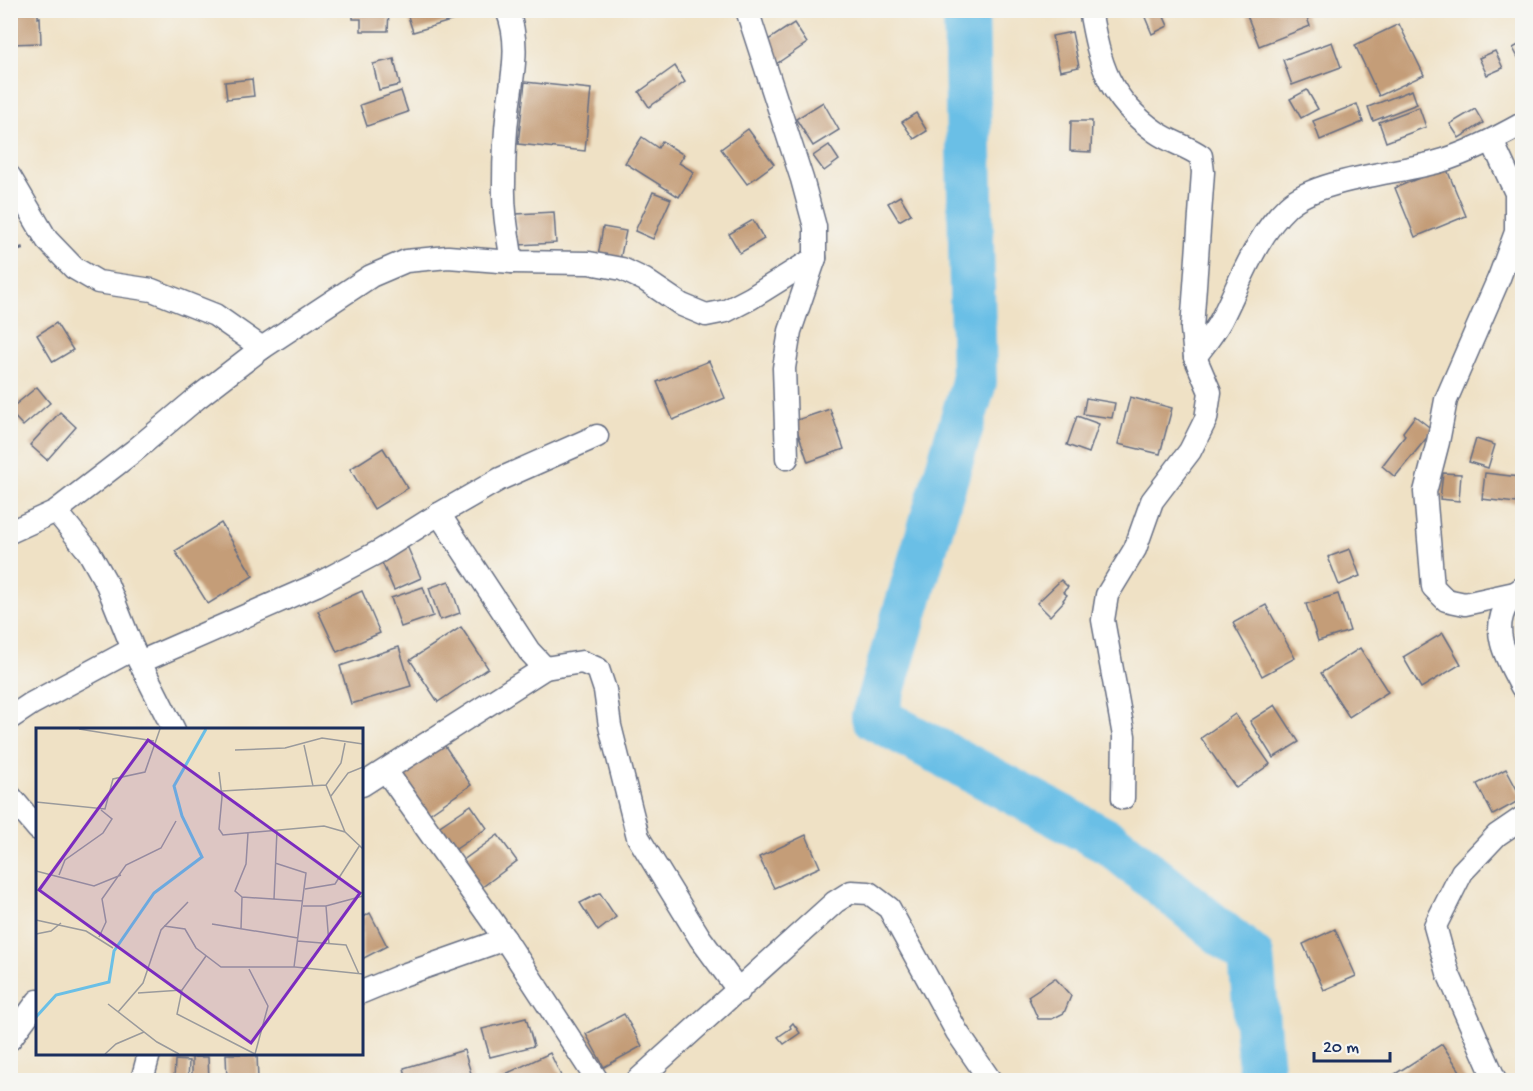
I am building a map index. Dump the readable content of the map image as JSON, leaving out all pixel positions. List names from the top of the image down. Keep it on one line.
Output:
{"scale_bar":"20 m"}
